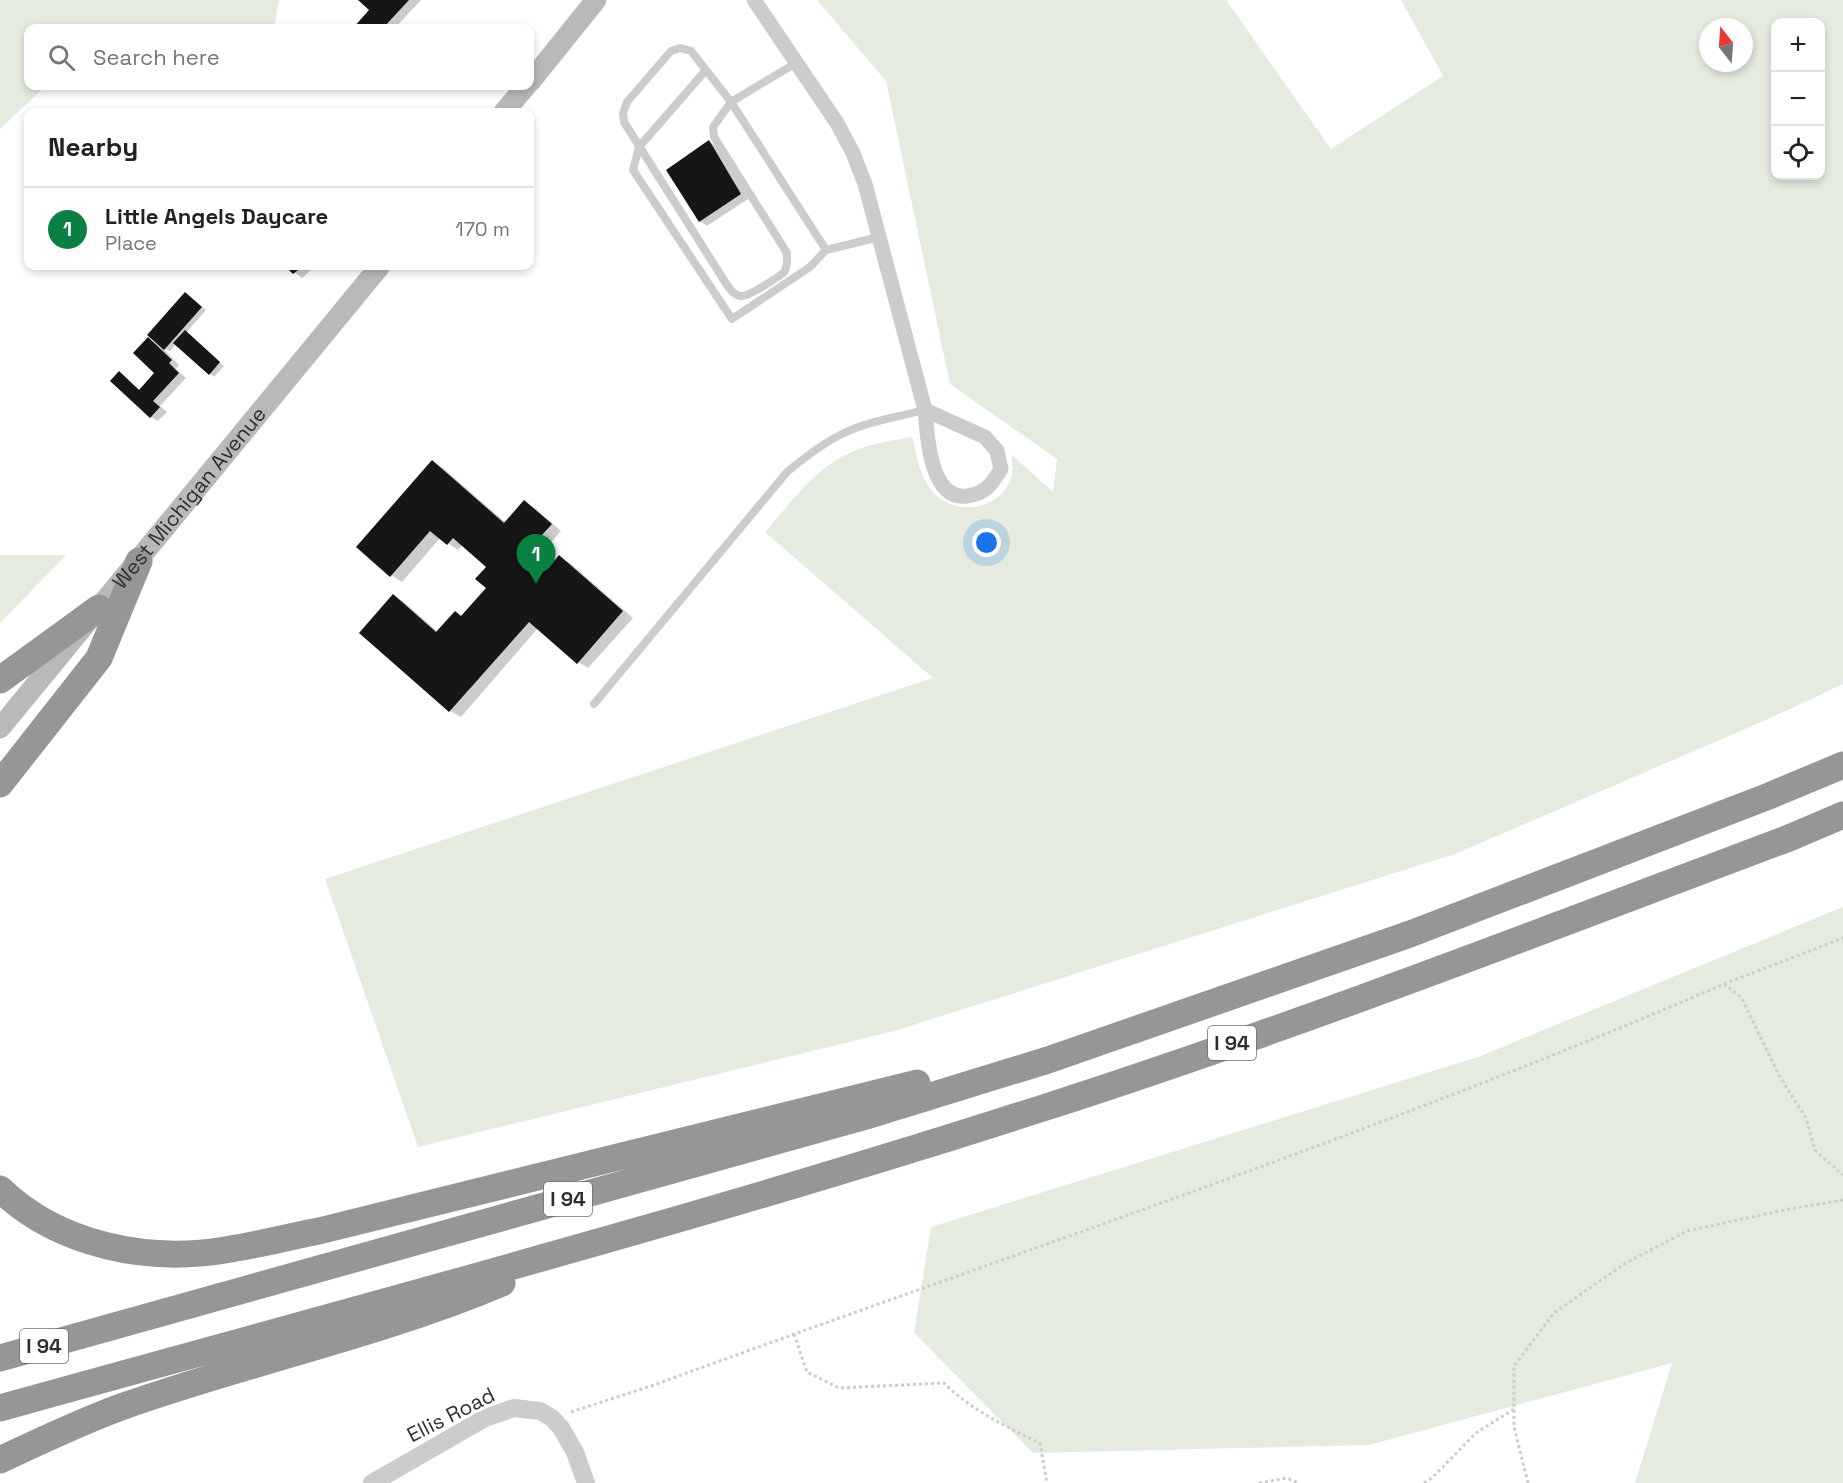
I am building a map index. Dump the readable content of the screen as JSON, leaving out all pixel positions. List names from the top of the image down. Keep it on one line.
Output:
{"streets":{"highway":["I 94"],"main road":["West Michigan Avenue"],"street":["Ellis Road"]},"north":"top","page":{"map_buttons":["+","−"],"search":"Search here","heading":"Nearby","list":[{"mark":"1","name":"Little Angels Daycare","note":"Place","value":"170 m"}],"pins":"1"}}
